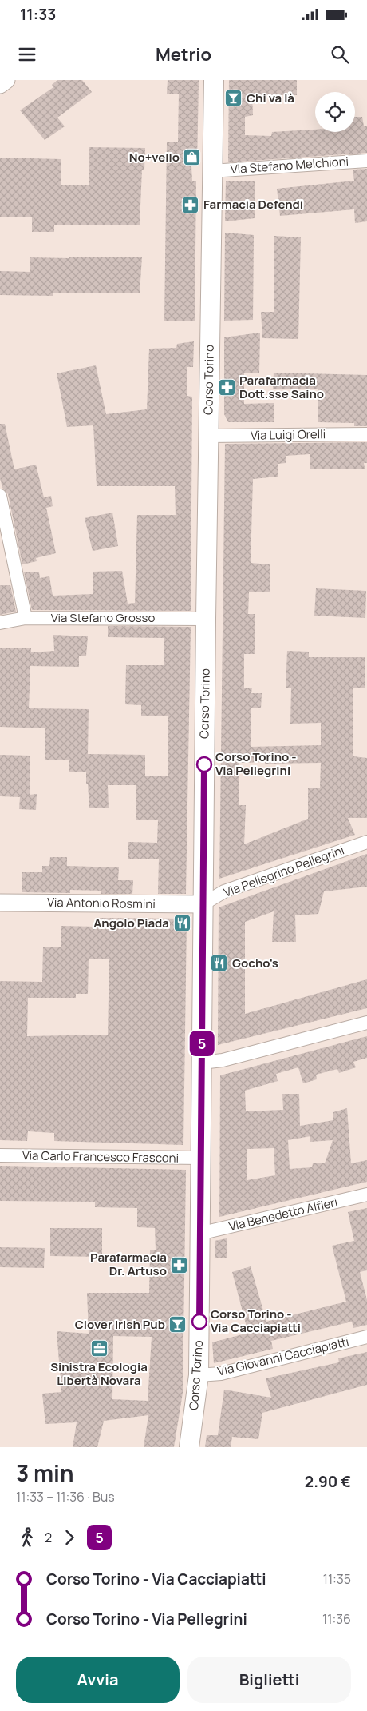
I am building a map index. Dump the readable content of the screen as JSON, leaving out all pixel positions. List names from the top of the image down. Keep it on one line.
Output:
{"streets":{"main road":["Corso Torino"],"street":["Via Stefano Melchioni","Via Luigi Orelli","Via Stefano Grosso","Via Pellegrino Pellegrini","Via Antonio Rosmini","Via Carlo Francesco Frasconi","Via Benedetto Alfieri","Via Giovanni Cacciapiatti"]},"crossings":[["Via Stefano Melchioni","Corso Torino"],["Corso Torino","Via Luigi Orelli"],["Corso Torino","Via Stefano Grosso"],["Corso Torino","Via Pellegrino Pellegrini"],["Corso Torino","Via Antonio Rosmini"],["Corso Torino","Via Carlo Francesco Frasconi"],["Corso Torino","Via Benedetto Alfieri"],["Corso Torino","Via Giovanni Cacciapiatti"],["Via Pellegrino Pellegrini","Via Antonio Rosmini"]],"places":{"bar":["Chi va là","Clover Irish Pub"],"shop":["No+vello"],"pharmacy":["Farmacia Defendi","Parafarmacia Dott.sse Saino","Parafarmacia Dr. Artuso"],"other":["Corso Torino - Via Pellegrini","Corso Torino - Via Cacciapiatti"],"restaurant":["Angolo Piada","Gocho's"],"office":["Sinistra Ecologia Libertà Novara"]},"lines":["bus line 5"],"page":{"status":"11:33","header":"Metrio","on_map":"5","heading":["3 min","11:33 – 11:36 · Bus","2.90 €"],"legs":["2","5"],"list":[{"name":"Corso Torino - Via Cacciapiatti","value":"11:35"},{"name":"Corso Torino - Via Pellegrini","value":"11:36"}],"buttons":["Avvia","Biglietti"]}}
